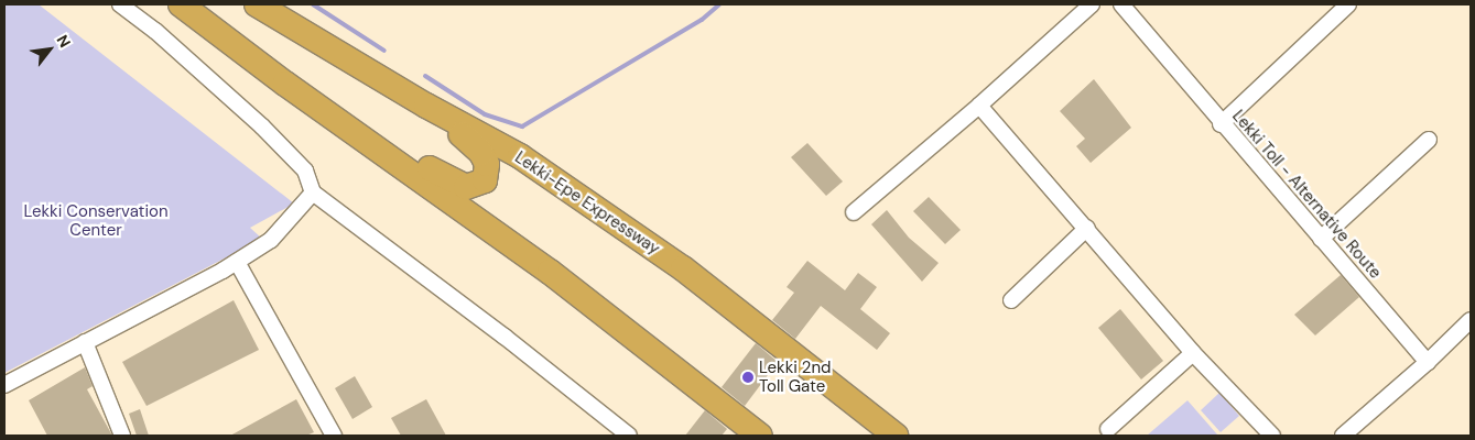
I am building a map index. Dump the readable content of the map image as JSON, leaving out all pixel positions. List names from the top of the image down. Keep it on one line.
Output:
{"streets":{"highway":["Lekki-Epe Expressway"],"street":["Lekki Toll - Alternative Route"]},"parks":["Lekki Conservation Center"],"places":["Lekki 2nd Toll Gate"],"north":"top right"}
